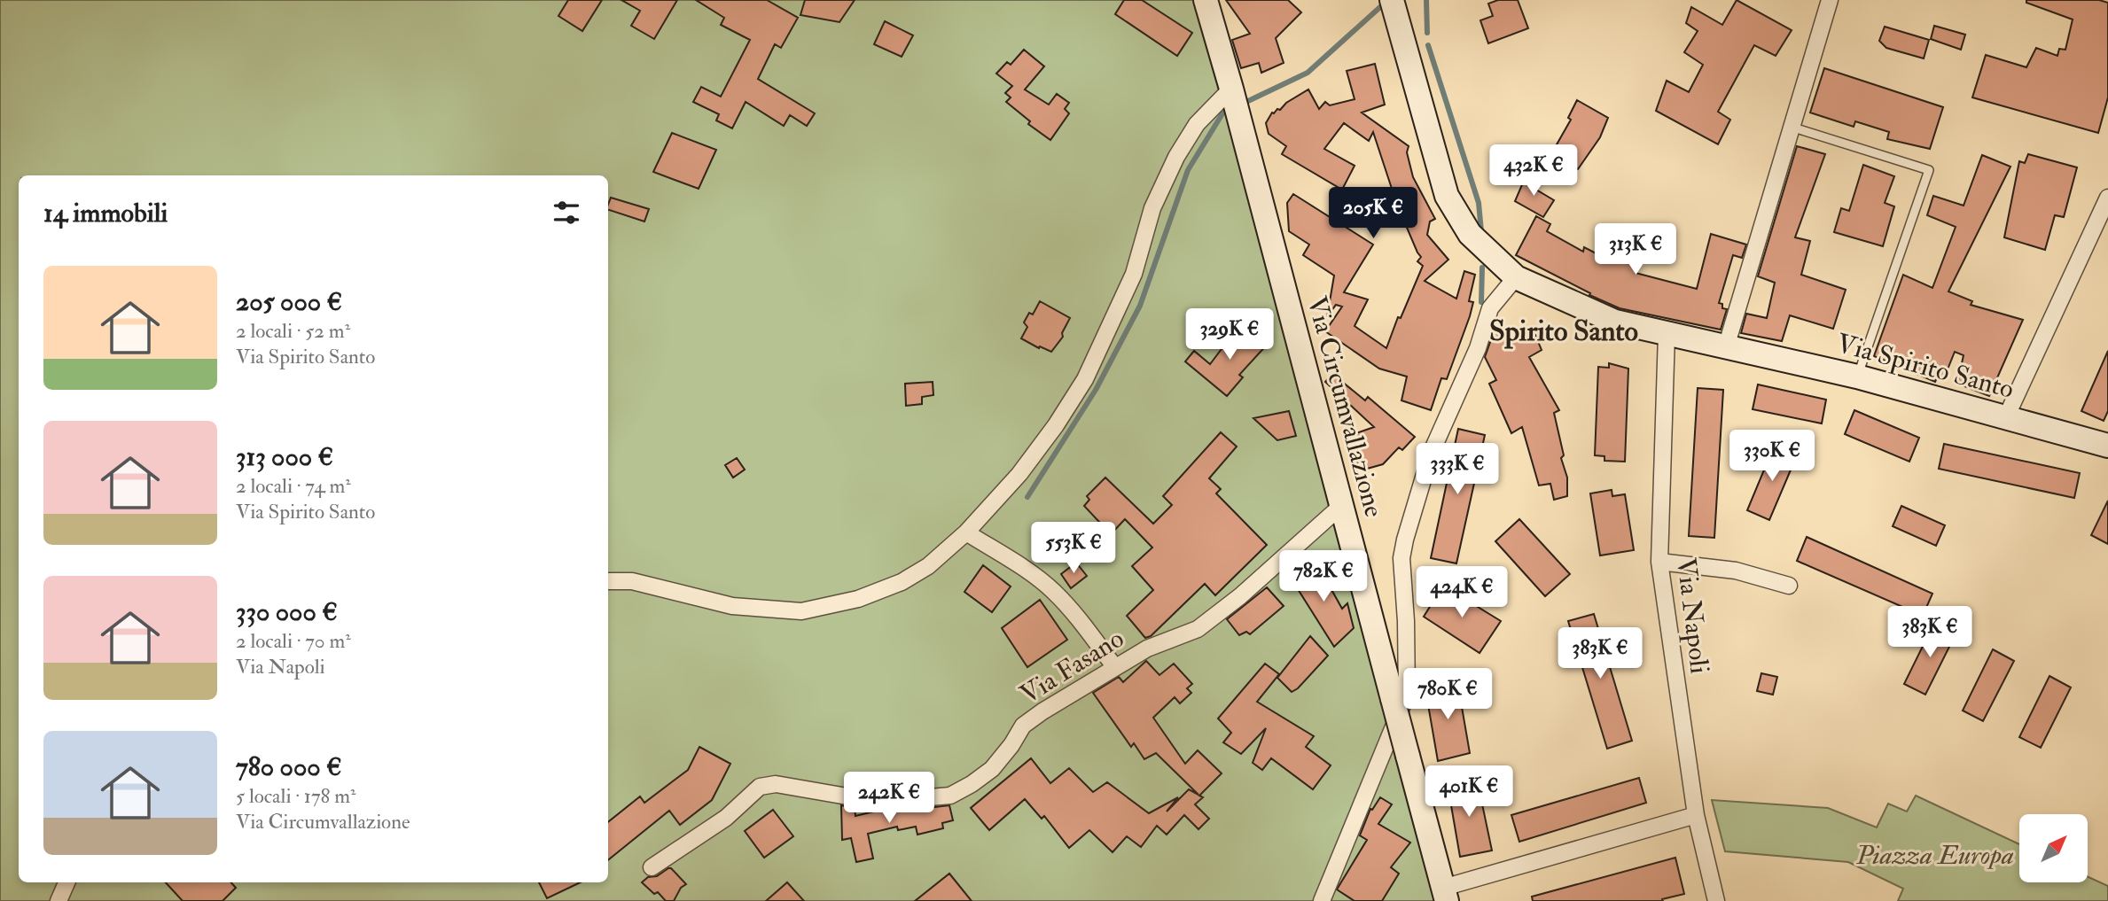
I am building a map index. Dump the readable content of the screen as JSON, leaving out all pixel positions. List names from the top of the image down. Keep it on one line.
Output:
{"streets":{"street":["Via Spirito Santo","Via Circumvallazione","Via Napoli","Via Fasano"]},"crossings":[["Via Spirito Santo","Via Napoli"],["Via Circumvallazione","Via Fasano"]],"districts":["Spirito Santo"],"parks":["Piazza Europa"],"north":"top right","page":{"price":["432K €","205K €","313K €","329K €","330K €","333K €","553K €","782K €","424K €","383K €","383K €","780K €","401K €","242K €"],"heading":"14 immobili","list":[{"name":"205 000 €","note":"2 locali · 52 m² · Via Spirito Santo"},{"name":"313 000 €","note":"2 locali · 74 m² · Via Spirito Santo"},{"name":"330 000 €","note":"2 locali · 70 m² · Via Napoli"},{"name":"780 000 €","note":"5 locali · 178 m² · Via Circumvallazione"}]}}
